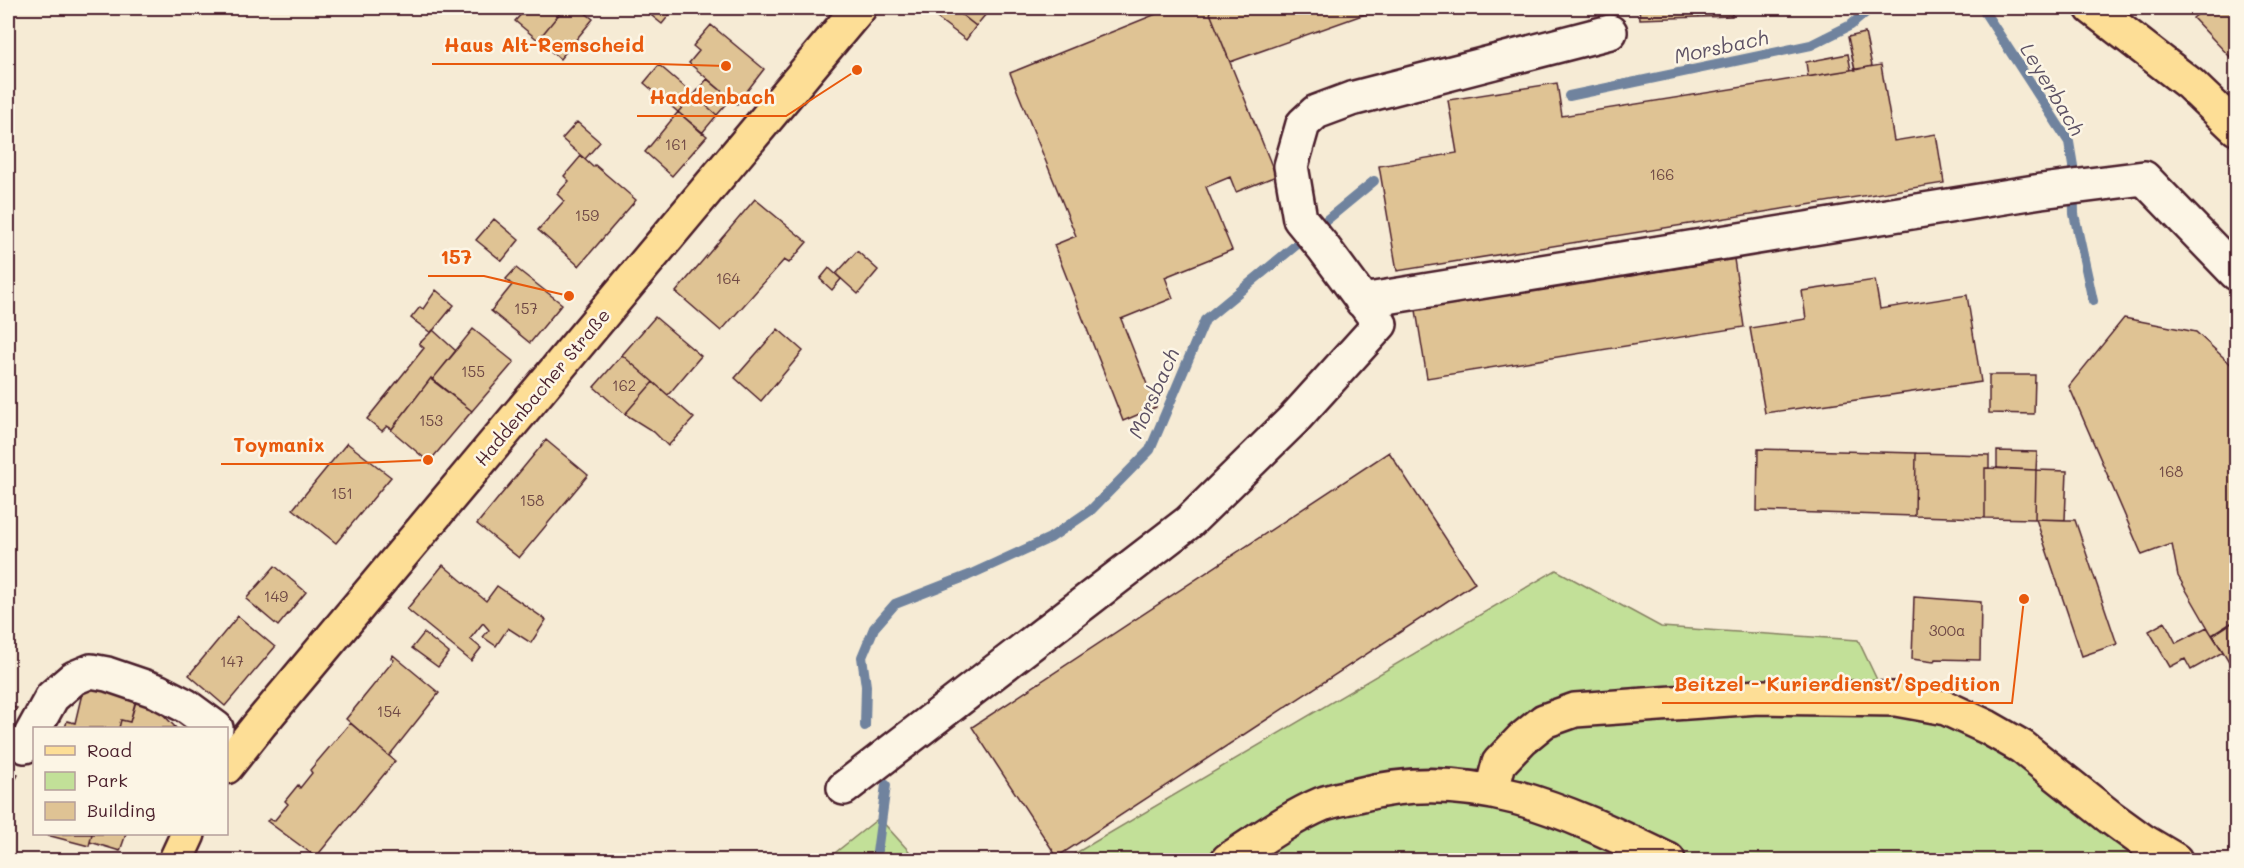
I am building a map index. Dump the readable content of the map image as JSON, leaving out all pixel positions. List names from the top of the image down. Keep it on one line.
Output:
{"streets":{"main road":["Haddenbacher Straße"]},"water":["Morsbach","Leyerbach"],"places":["Haus Alt-Remscheid","Haddenbach","157","Toymanix","Beitzel - Kurierdienst/Spedition"],"house_numbers":["161","166","159","164","157","155","162","153","168","151","158","149","300a","147","154"],"legend":["Road","Park","Building"]}
